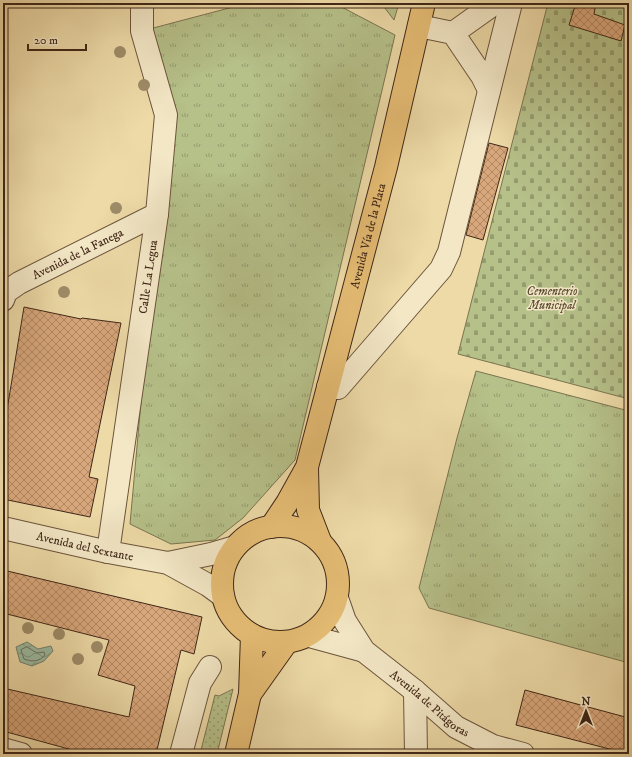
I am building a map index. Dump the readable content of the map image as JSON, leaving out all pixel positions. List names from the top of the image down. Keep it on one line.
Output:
{"streets":{"main road":["Avenida Vía de la Plata"],"street":["Avenida de la Fanega","Calle La Legua","Avenida del Sextante","Avenida de Pitágoras"]},"crossings":[["Avenida de la Fanega","Calle La Legua"],["Calle La Legua","Avenida del Sextante"]],"parks":["Cementerio Municipal"],"scale_bar":"20 m","north":"top"}
